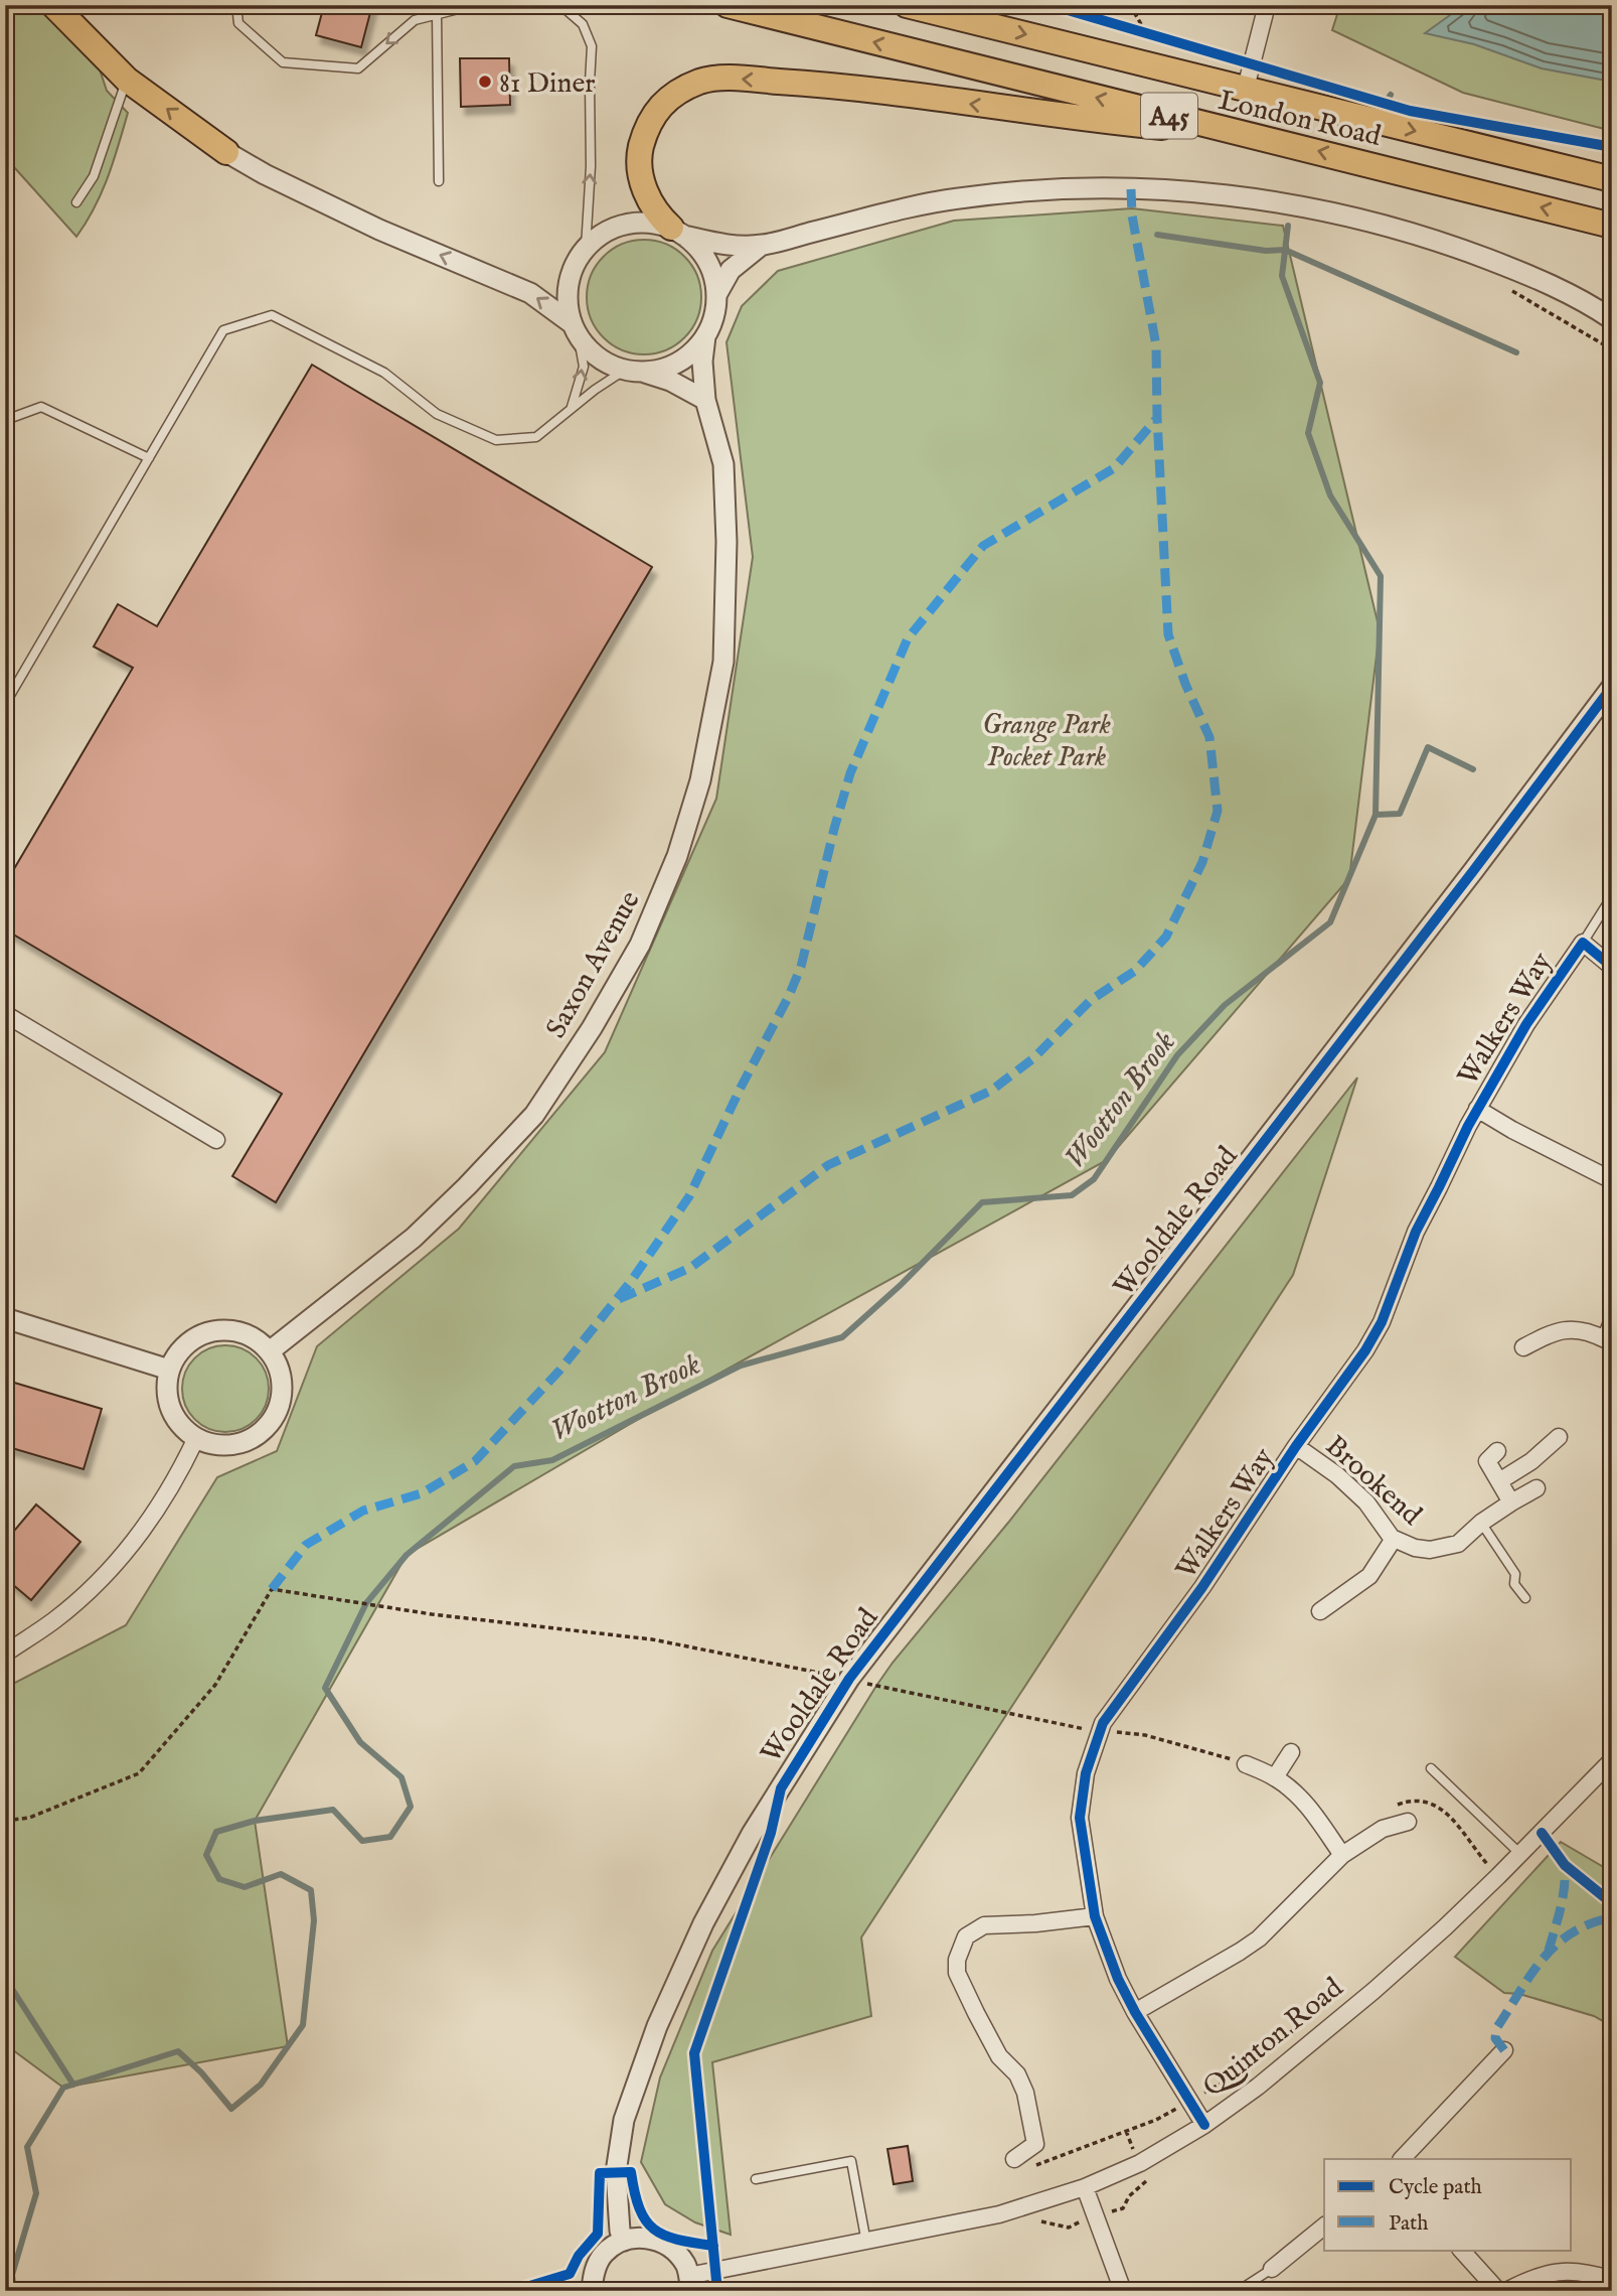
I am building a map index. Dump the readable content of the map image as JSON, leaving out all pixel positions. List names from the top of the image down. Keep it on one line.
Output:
{"streets":{"highway":["A45","London Road"],"street":["Saxon Avenue","Walkers Way","Wooldale Road","Brookend","Quinton Road"]},"crossings":[["A45","London Road"],["A45","Saxon Avenue"],["Walkers Way","Brookend"],["Walkers Way","Quinton Road"]],"water":["Wootton Brook"],"parks":["Grange Park Pocket Park"],"places":["81 Diner"],"legend":["Cycle path","Path"]}
